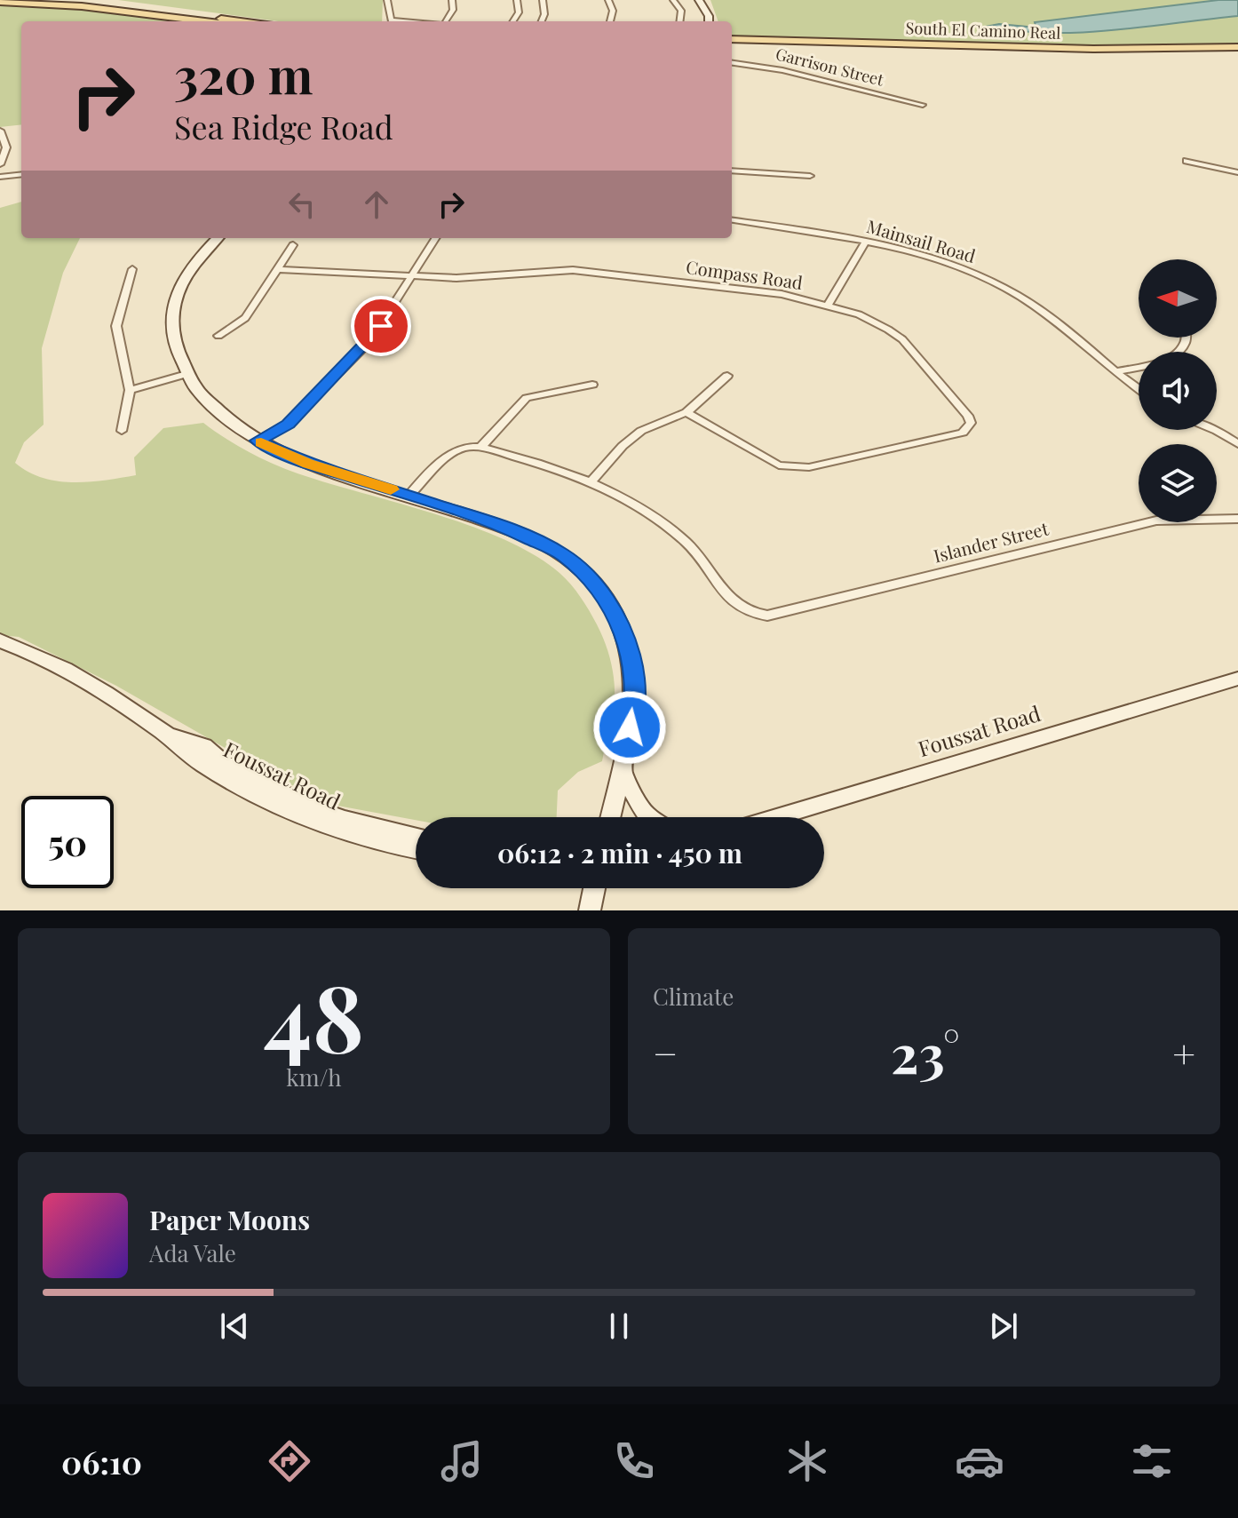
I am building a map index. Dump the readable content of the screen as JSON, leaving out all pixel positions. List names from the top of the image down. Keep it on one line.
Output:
{"streets":{"main road":["South El Camino Real","Foussat Road"],"street":["Garrison Street","Mainsail Road","Compass Road","Islander Street"]},"north":"left","page":{"turn":["320 m","Sea Ridge Road"],"limit":"50","trip":"06:12 · 2 min · 450 m","tile":[["48","km/h"],"Climate"],"heat":["−","23°","+"],"song":["Paper Moons","Ada Vale"],"tabs":"06:10"}}
